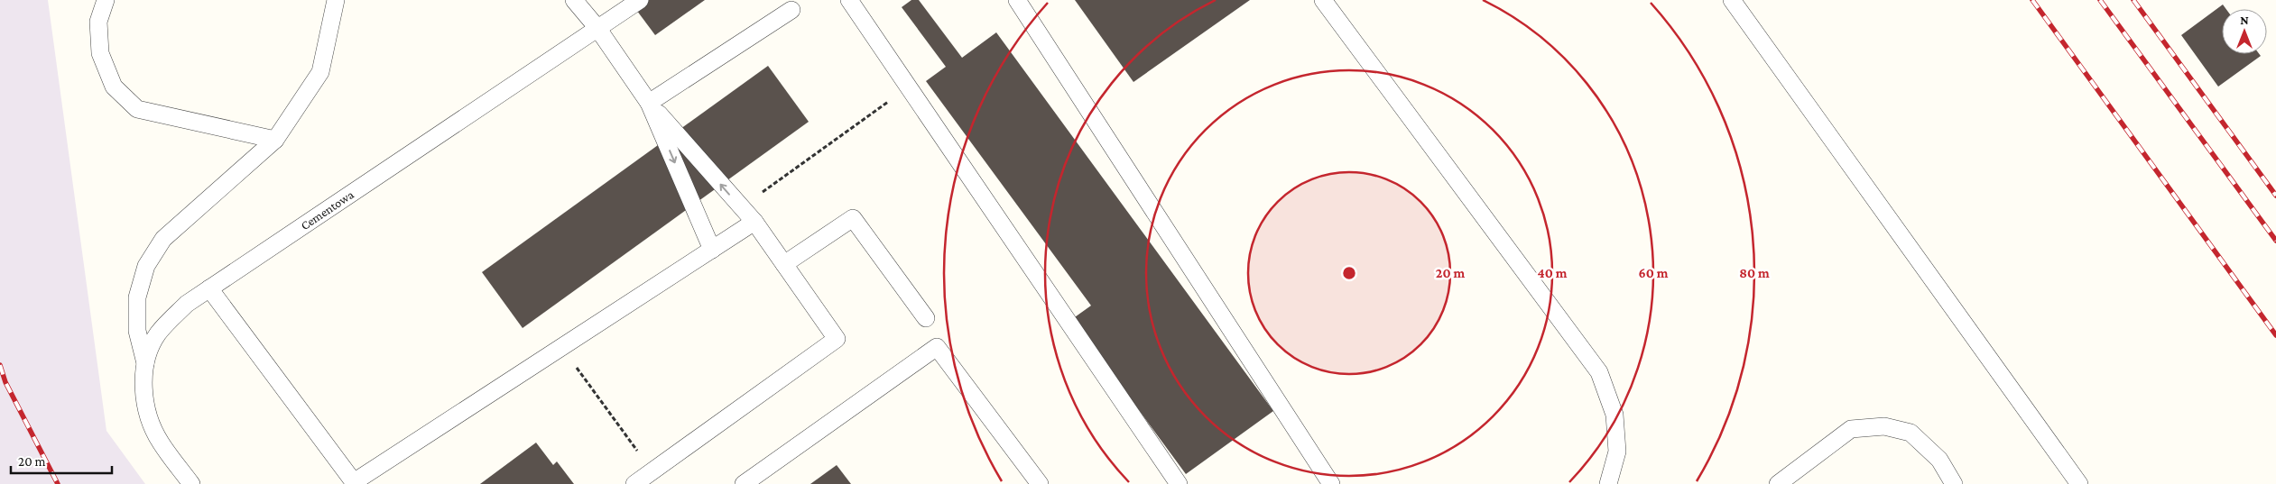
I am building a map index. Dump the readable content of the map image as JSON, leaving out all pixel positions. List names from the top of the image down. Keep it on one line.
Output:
{"streets":{"lane":["Cementowa"]},"scale_bar":"20 m","north":"top","rings":["20 m","40 m","60 m","80 m"]}
